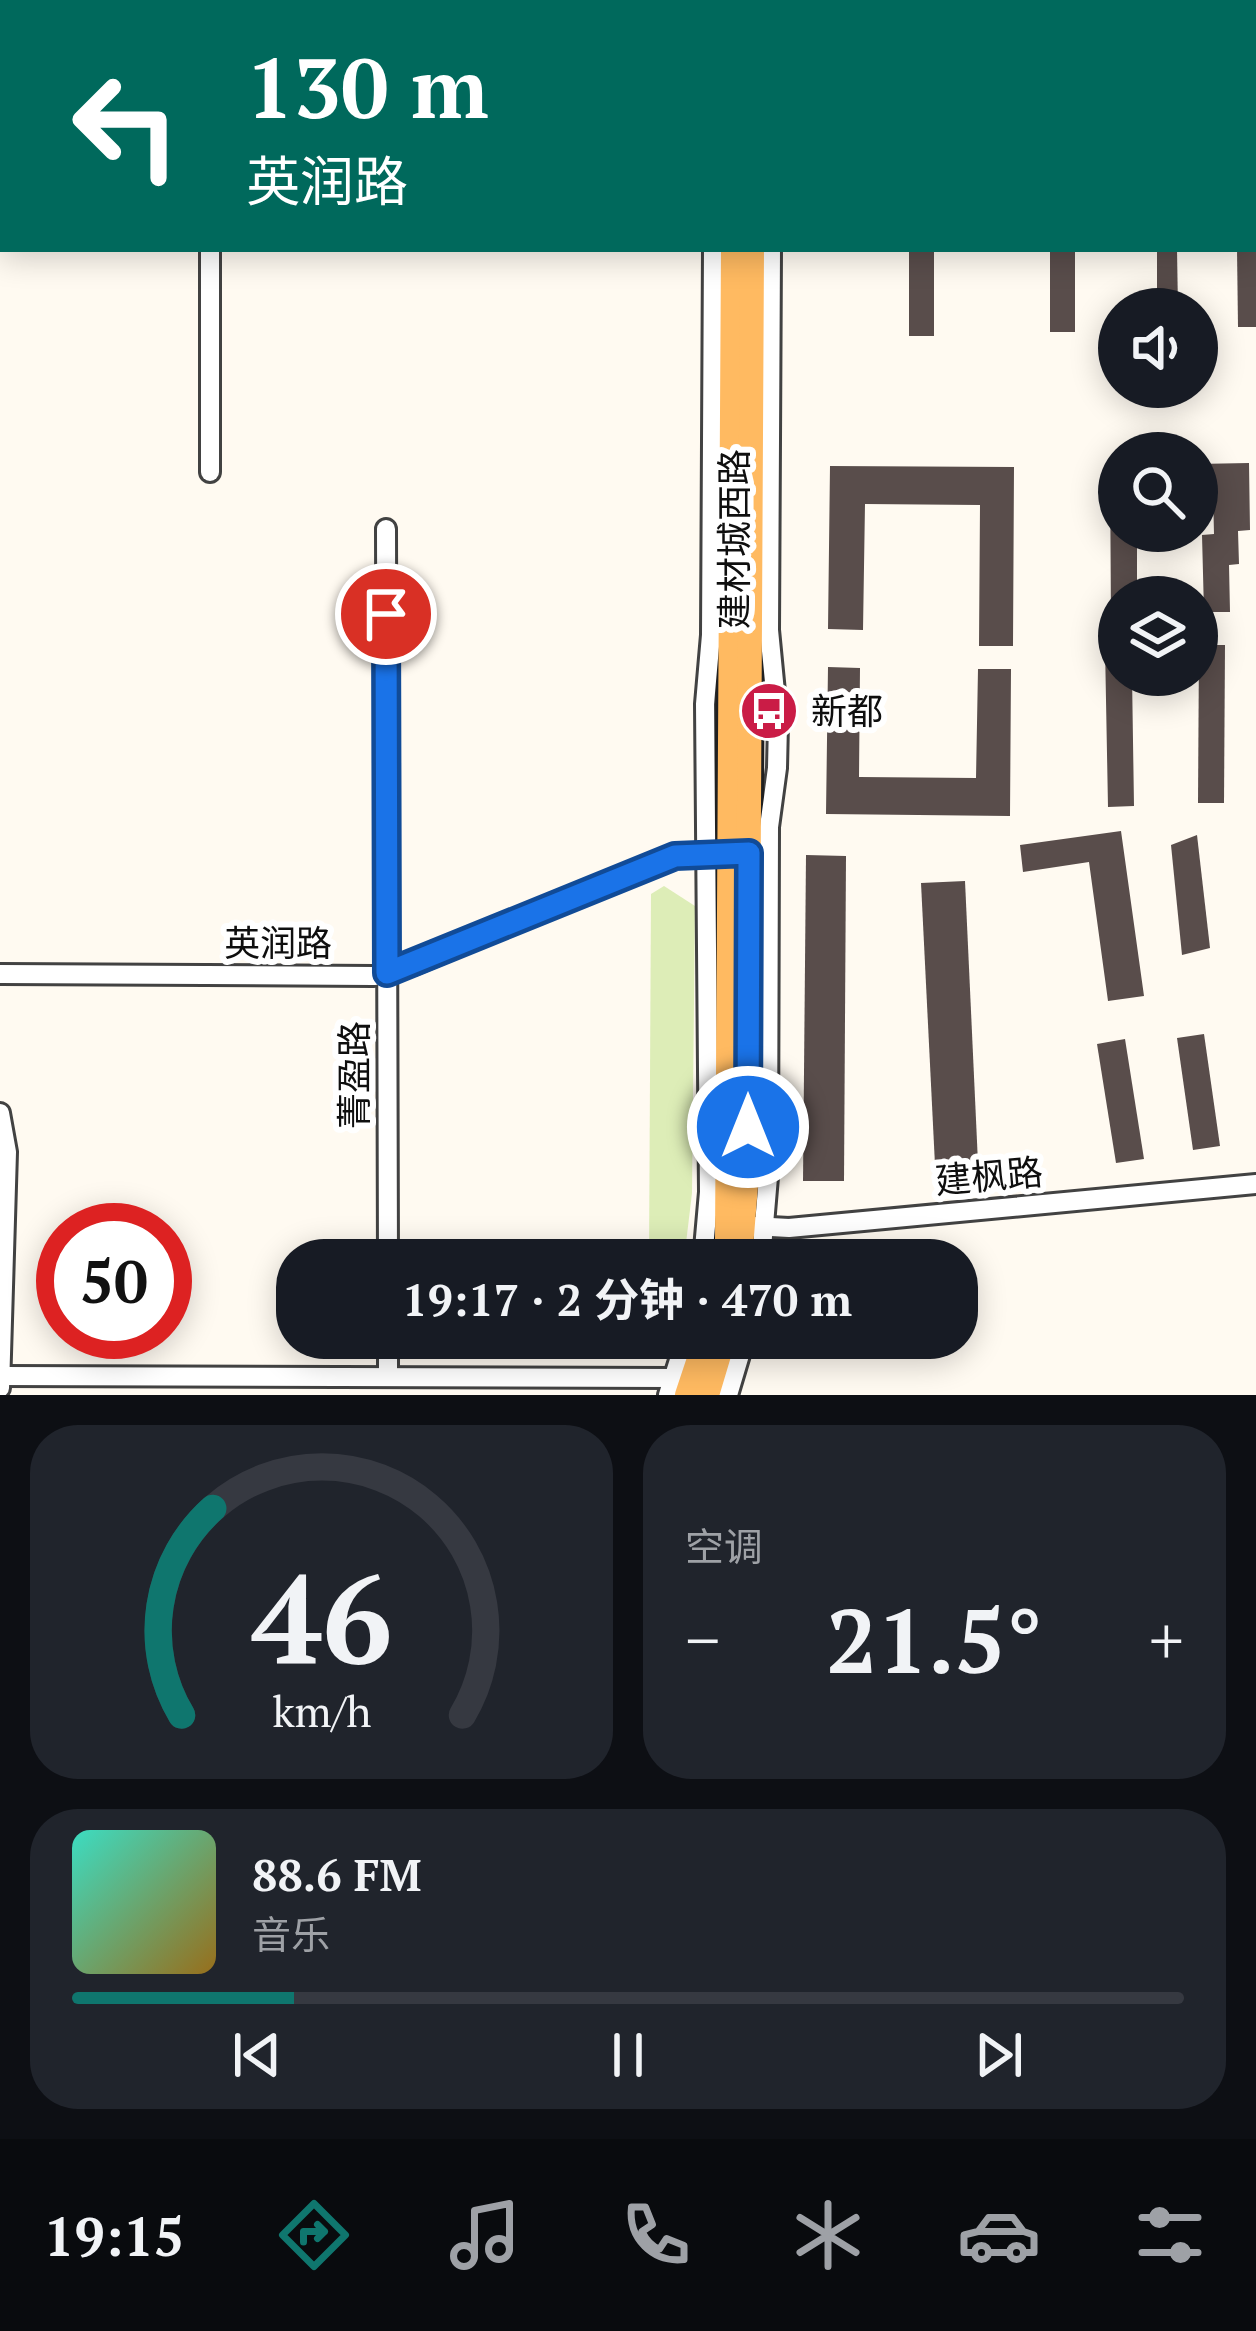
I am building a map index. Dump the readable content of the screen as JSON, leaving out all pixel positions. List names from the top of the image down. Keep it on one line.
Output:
{"streets":{"main road":["建材城西路"],"street":["英润路","菁盈路","建枫路"]},"crossings":[["建材城西路","英润路"],["建材城西路","建枫路"],["英润路","菁盈路"]],"places":{"bus stop":["新都"]},"page":{"turn":["130 m","英润路"],"limit":"50","trip":"19:17 · 2 分钟 · 470 m","tile":"空调","heat":["−","21.5°","+"],"song":["88.6 FM","音乐"],"tabs":"19:15","gauge":["46","km/h"]}}
